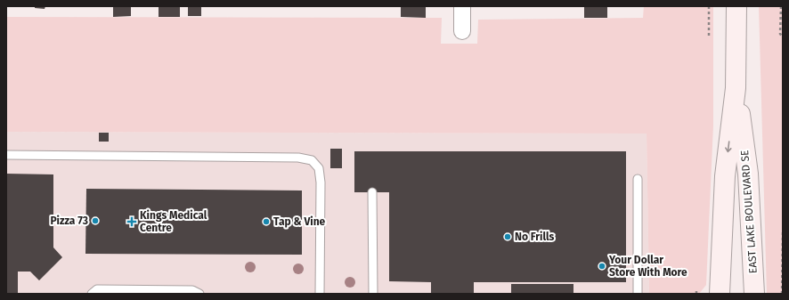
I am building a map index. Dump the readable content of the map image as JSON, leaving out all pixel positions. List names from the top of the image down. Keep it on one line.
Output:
{"streets":{"main road":["EAST LAKE BOULEVARD SE"]},"places":{"other":["Pizza 73","Tap & Vine","No Frills","Your Dollar Store With More"],"health":["Kings Medical Centre"]}}
